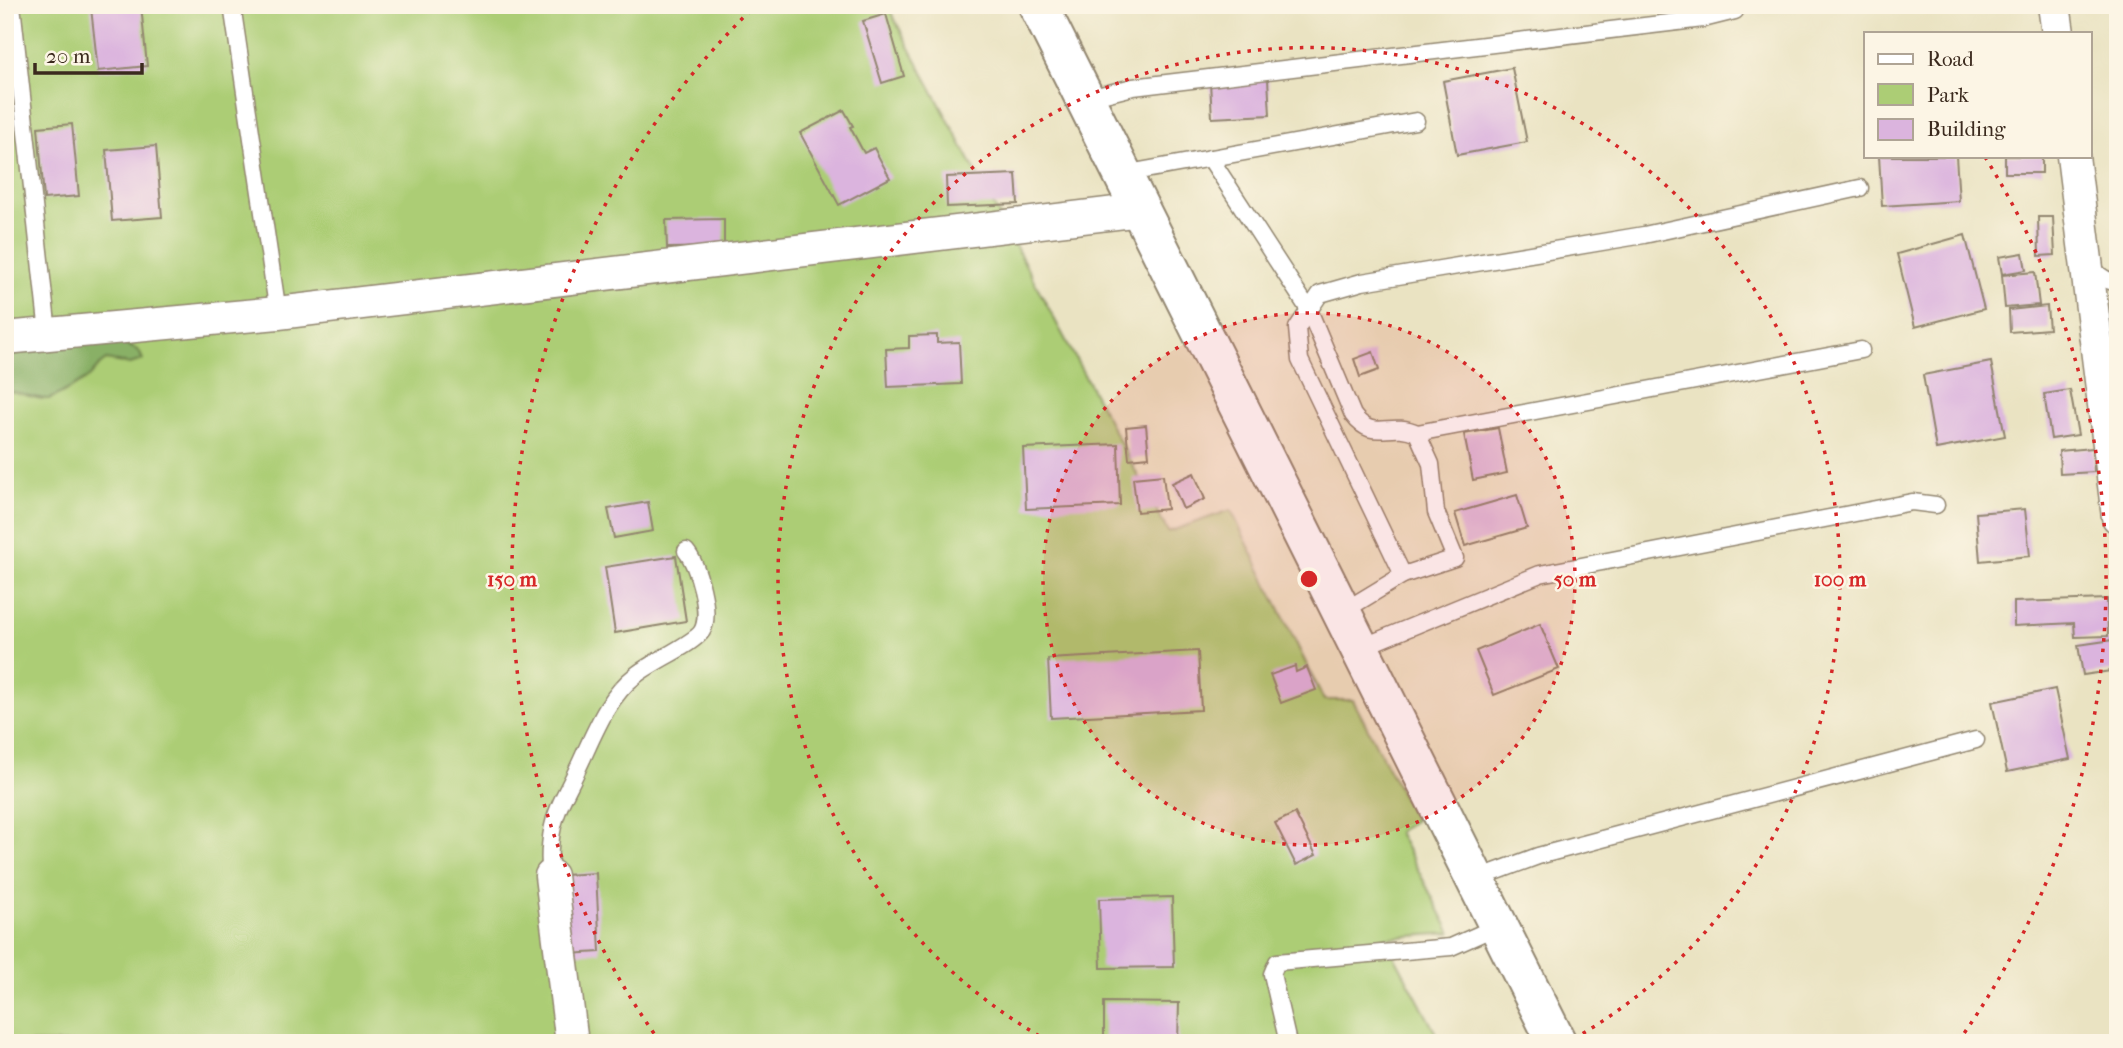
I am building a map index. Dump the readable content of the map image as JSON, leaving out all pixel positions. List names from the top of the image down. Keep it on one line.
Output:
{"legend":["Road","Park","Building"],"scale_bar":"20 m","rings":["50 m","100 m","150 m"]}
